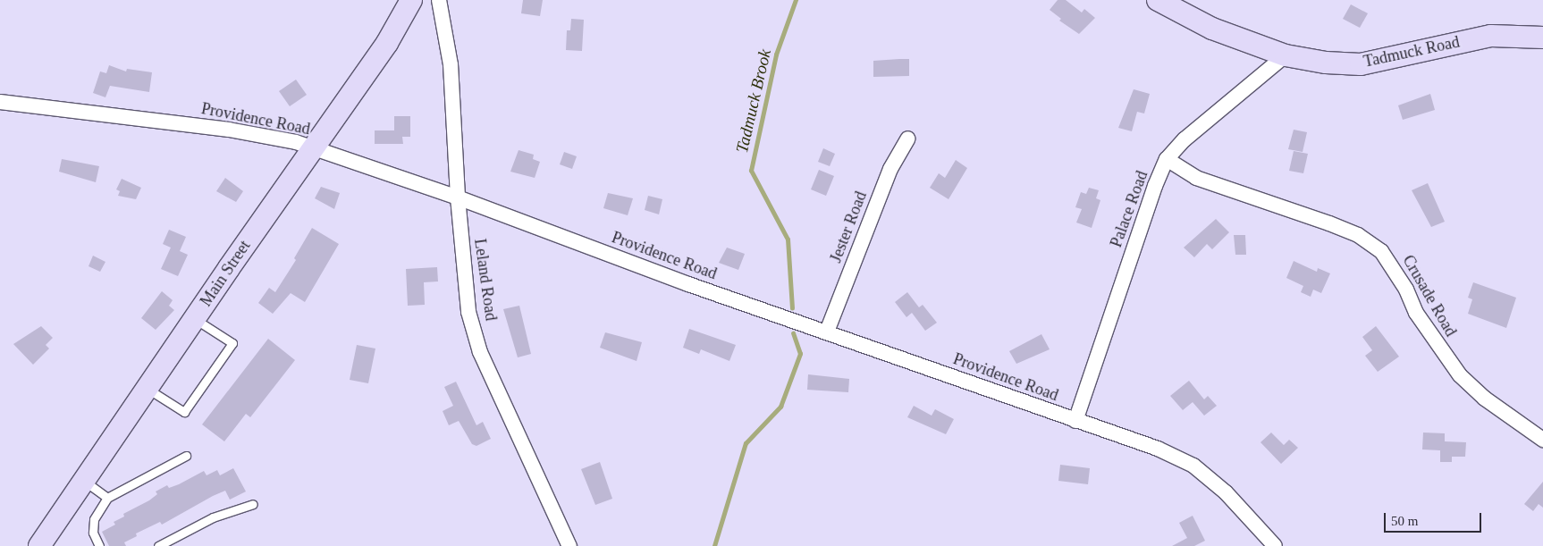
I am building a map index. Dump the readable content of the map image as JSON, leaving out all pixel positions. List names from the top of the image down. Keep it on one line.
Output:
{"streets":{"main road":["Tadmuck Road","Main Street"],"street":["Providence Road","Palace Road","Jester Road","Leland Road","Crusade Road"]},"crossings":[["Tadmuck Road","Palace Road"],["Providence Road","Palace Road"],["Providence Road","Jester Road"],["Providence Road","Main Street"],["Providence Road","Leland Road"],["Palace Road","Crusade Road"]],"water":["Tadmuck Brook"],"scale_bar":"50 m"}
